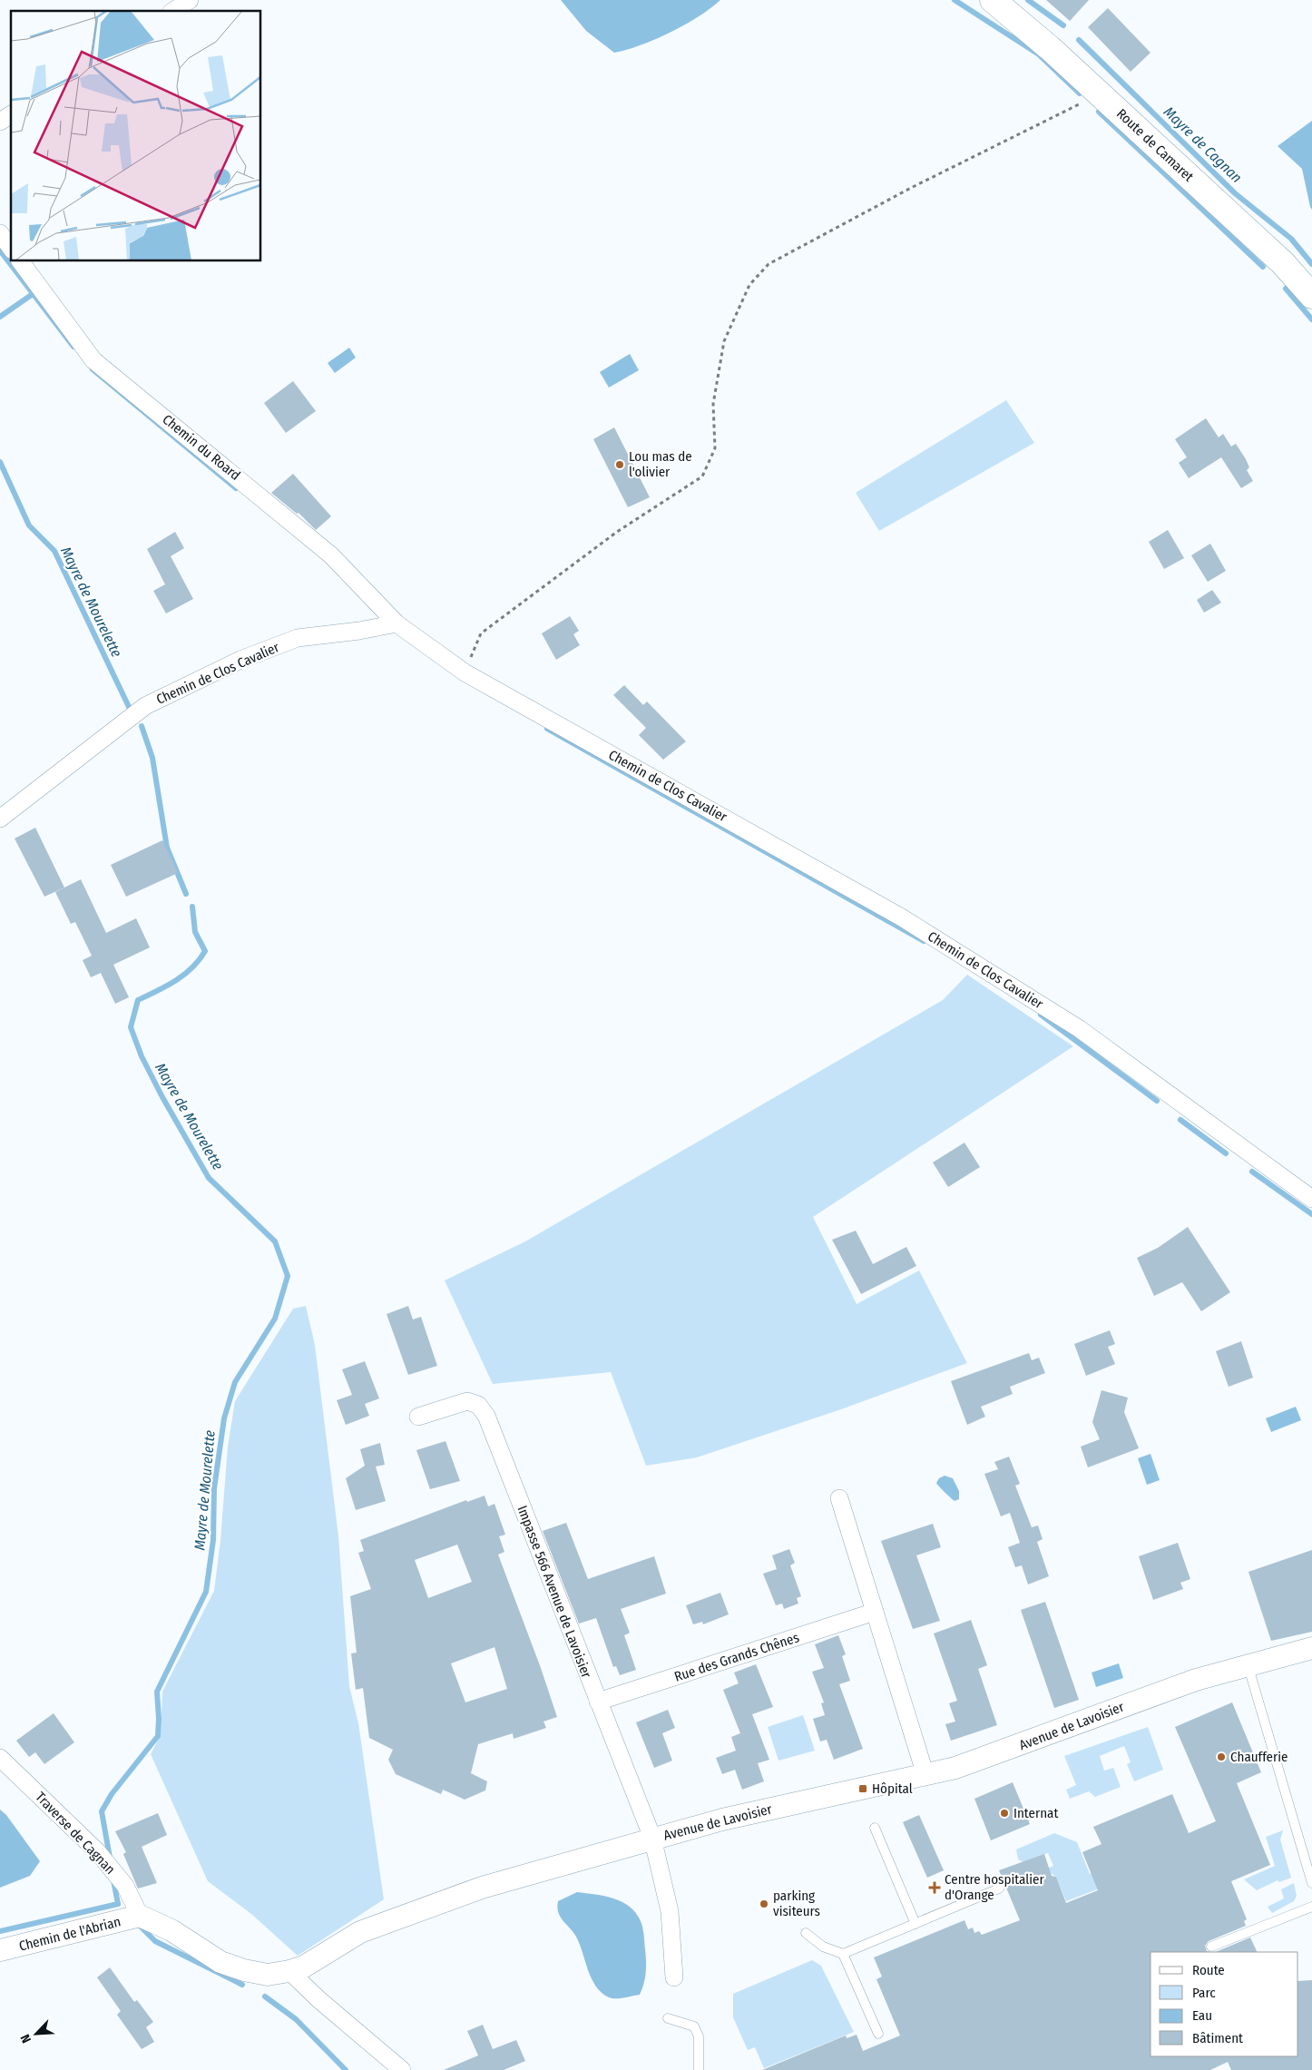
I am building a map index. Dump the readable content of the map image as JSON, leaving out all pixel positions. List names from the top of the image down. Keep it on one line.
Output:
{"streets":{"main road":["Route de Camaret"],"street":["Chemin du Roard","Chemin de Clos Cavalier","Impasse 566 Avenue de Lavoisier","Rue des Grands Chênes","Avenue de Lavoisier","Traverse de Cagnan","Chemin de l'Abrian"]},"crossings":[["Chemin du Roard","Chemin de Clos Cavalier"],["Impasse 566 Avenue de Lavoisier","Rue des Grands Chênes"],["Impasse 566 Avenue de Lavoisier","Avenue de Lavoisier"],["Avenue de Lavoisier","Traverse de Cagnan"],["Avenue de Lavoisier","Chemin de l'Abrian"],["Traverse de Cagnan","Chemin de l'Abrian"]],"water":["Mayre de Cagnan","Mayre de Mourelette"],"places":{"other":["Lou mas de l'olivier","Chaufferie","Internat","parking visiteurs"],"transit":["Hôpital"],"health":["Centre hospitalier d'Orange"]},"legend":["Route","Parc","Eau","Bâtiment"],"north":"bottom left"}
